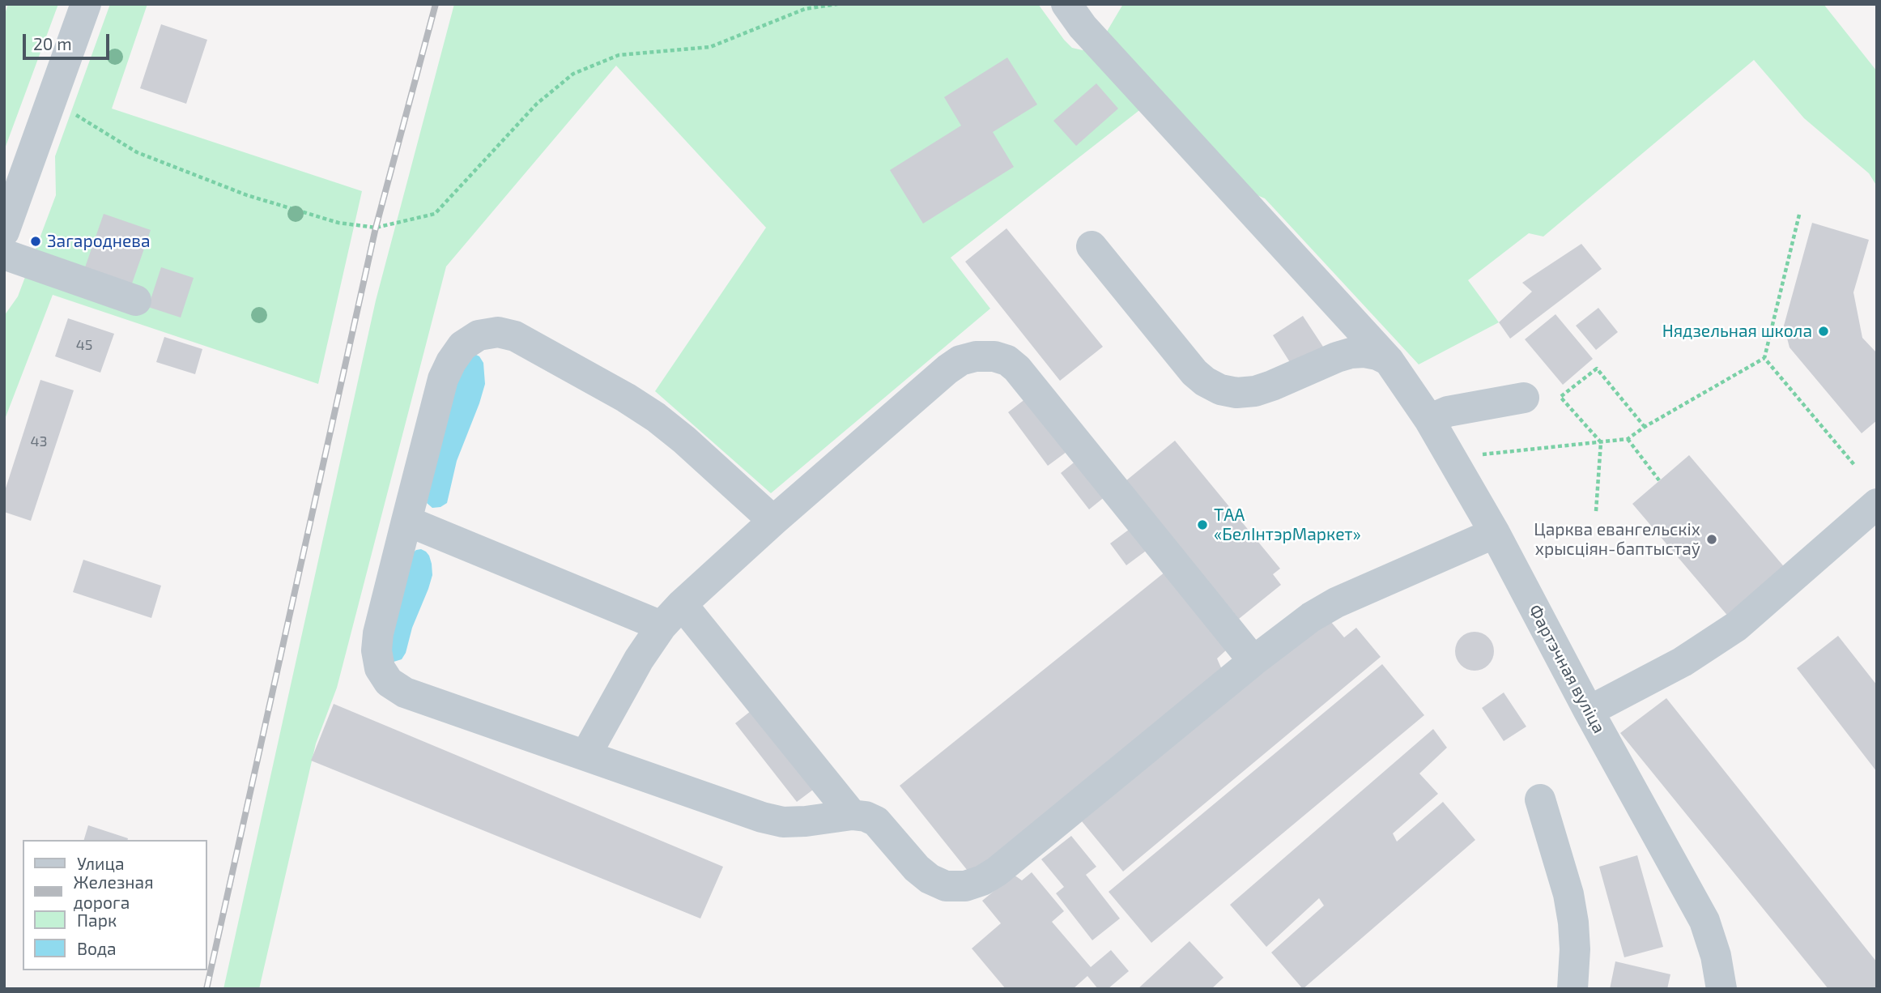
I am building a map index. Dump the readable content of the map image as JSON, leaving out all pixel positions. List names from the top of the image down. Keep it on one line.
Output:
{"streets":{"street":["Фартэчная вуліца"]},"places":["Загароднева","Нядзельная школа","ТАА «БелІнтэрМаркет»","Царква евангельскіх хрысціян-баптыстаў"],"house_numbers":["45","43"],"legend":["Улица","Железная дорога","Парк","Вода"],"scale_bar":"20 m"}
